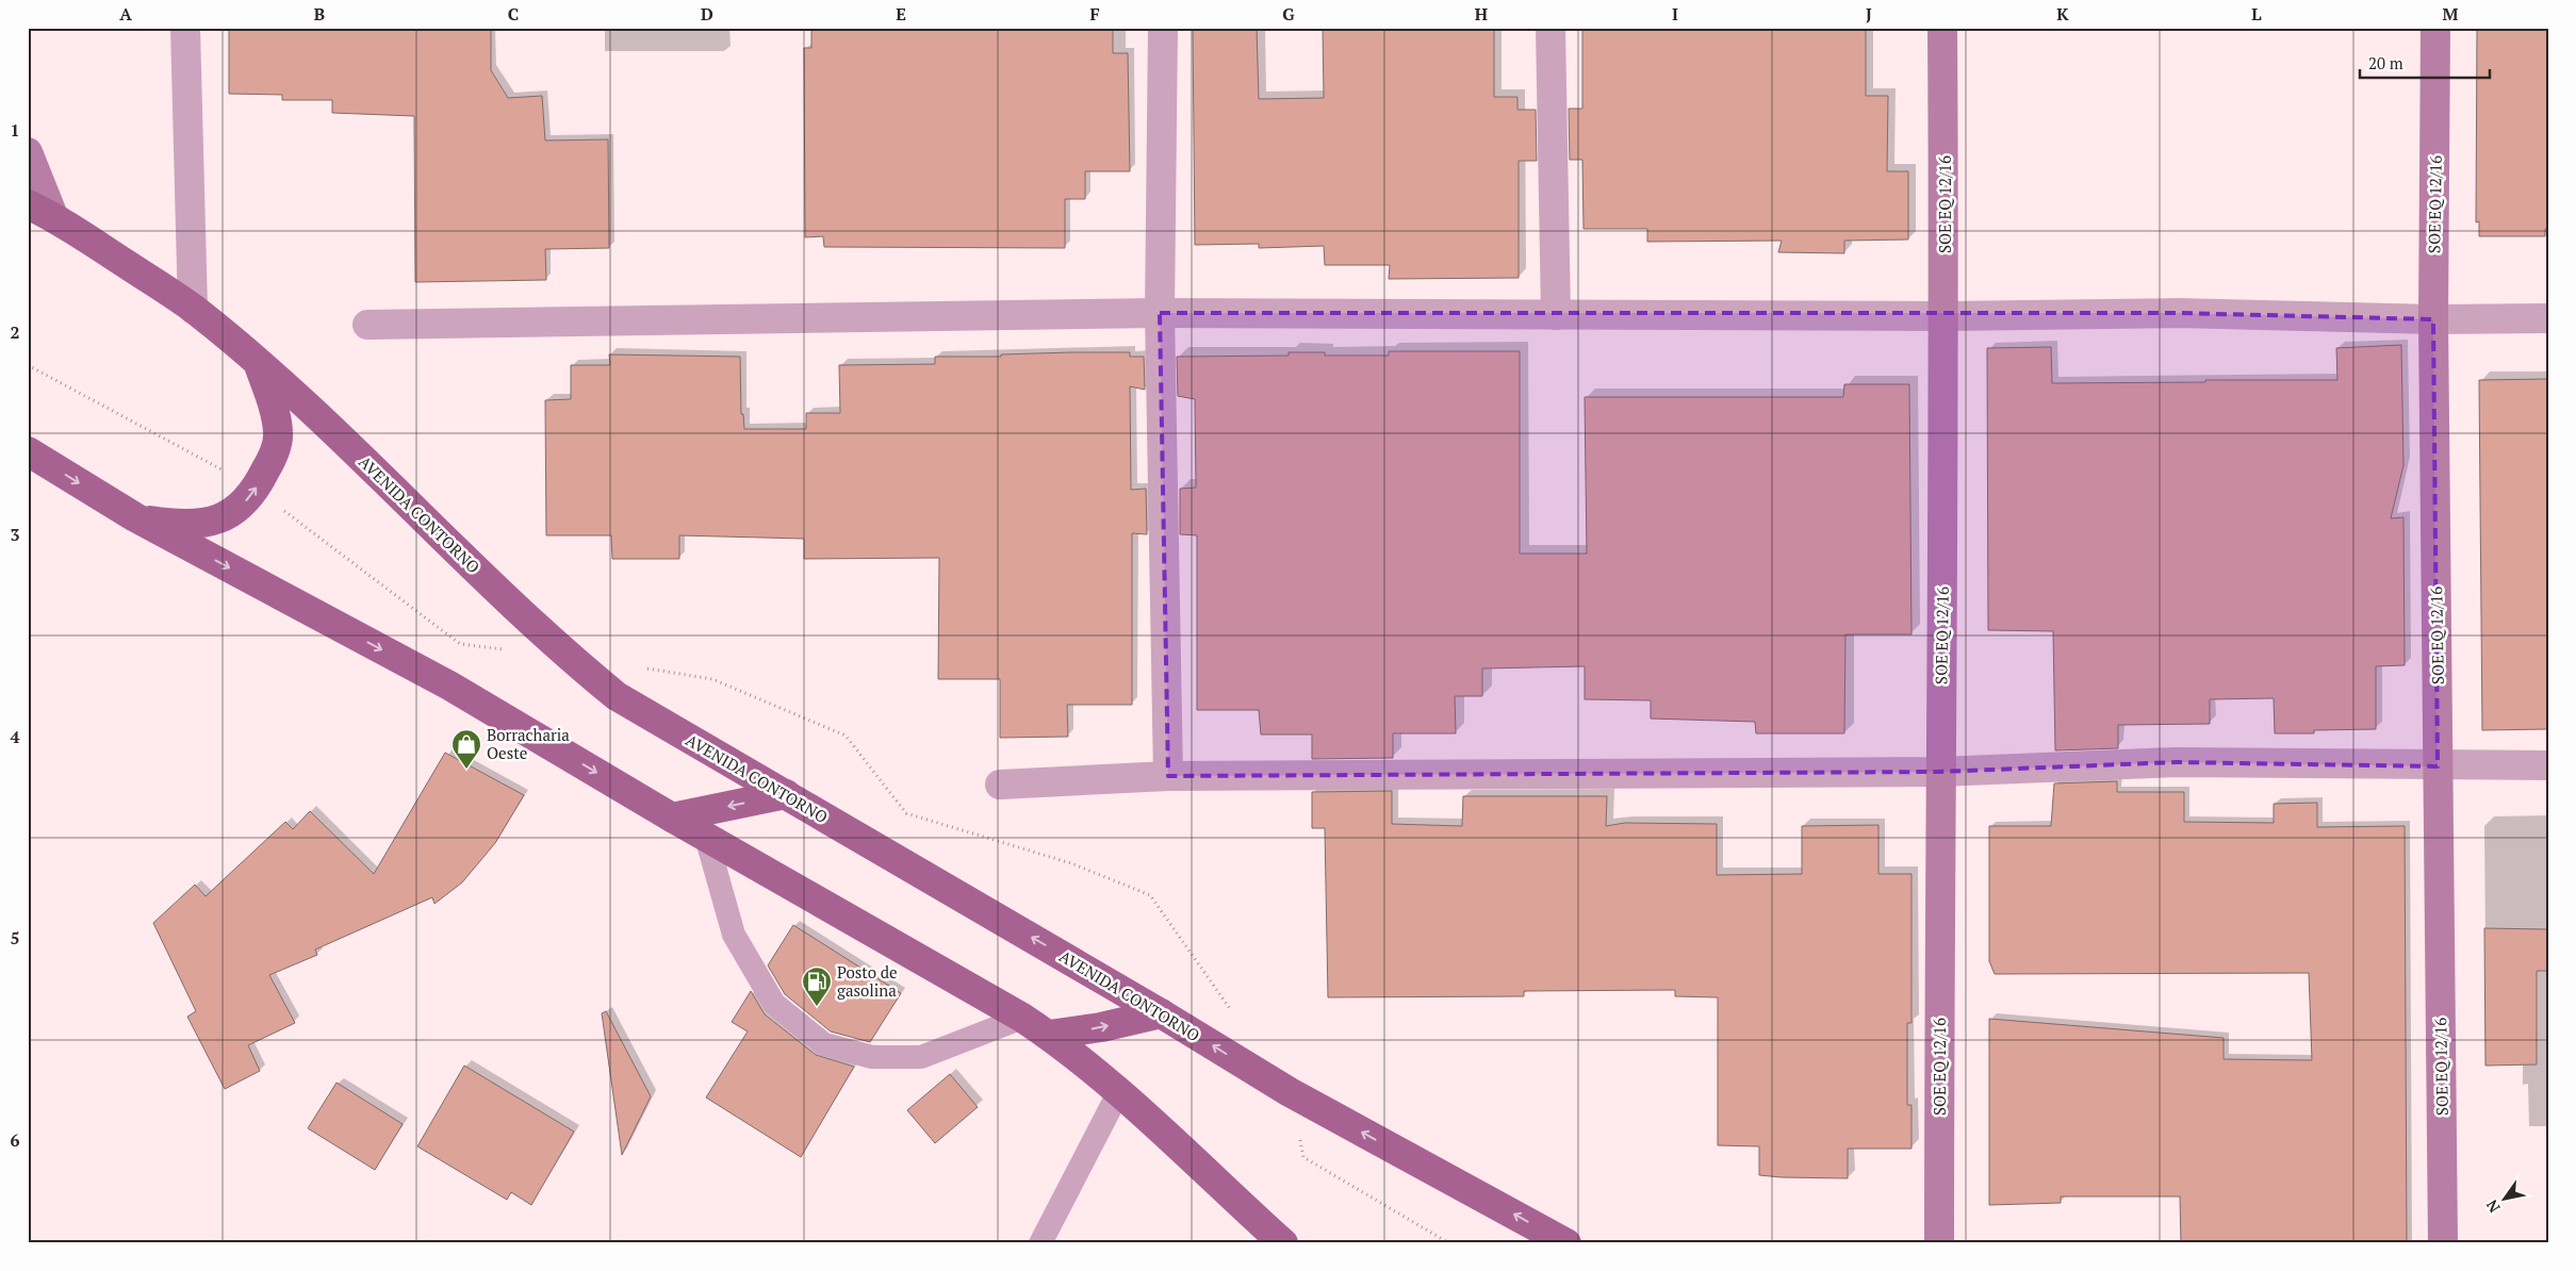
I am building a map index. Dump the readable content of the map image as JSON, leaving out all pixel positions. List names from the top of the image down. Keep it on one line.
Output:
{"streets":{"main road":["AVENIDA CONTORNO"],"street":["SOE EQ 12/16"]},"places":{"shop":["Borracharia Oeste"],"fuel station":["Posto de gasolina"]},"scale_bar":"20 m","north":"bottom left","grid":{"columns":["A","B","C","D","E","F","G","H","I","J","K","L","M"],"rows":["1","2","3","4","5","6"]}}
